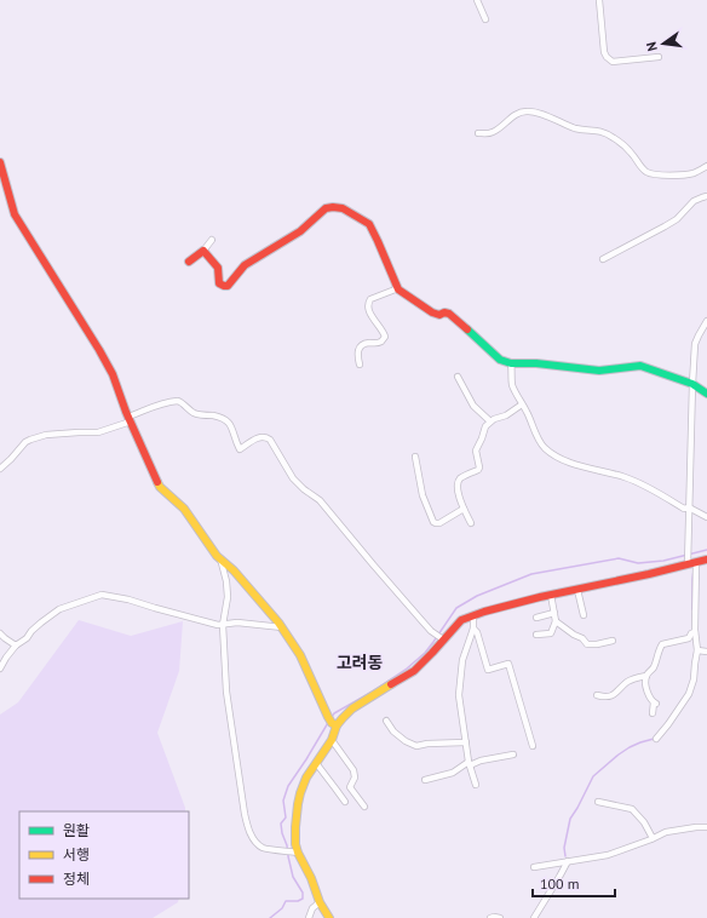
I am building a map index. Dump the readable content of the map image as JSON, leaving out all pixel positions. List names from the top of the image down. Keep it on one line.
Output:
{"districts":["고려동"],"legend":["원활","서행","정체"],"scale_bar":"100 m","north":"left"}
